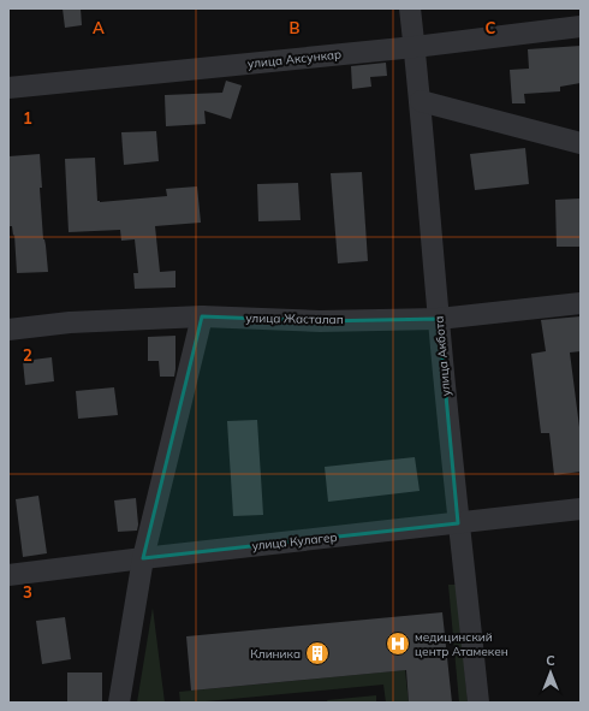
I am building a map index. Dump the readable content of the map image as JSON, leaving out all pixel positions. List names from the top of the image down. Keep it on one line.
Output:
{"streets":{"street":["улица Аксункар","улица Жасталап","улица Акбота","улица Кулагер"]},"crossings":[["улица Аксункар","улица Акбота"],["улица Жасталап","улица Акбота"],["улица Акбота","улица Кулагер"]],"places":{"hospital":["медицинский центр Атамекен"],"building":["Клиника"]},"north":"top","grid":{"columns":["A","B","C"],"rows":["1","2","3"]}}
